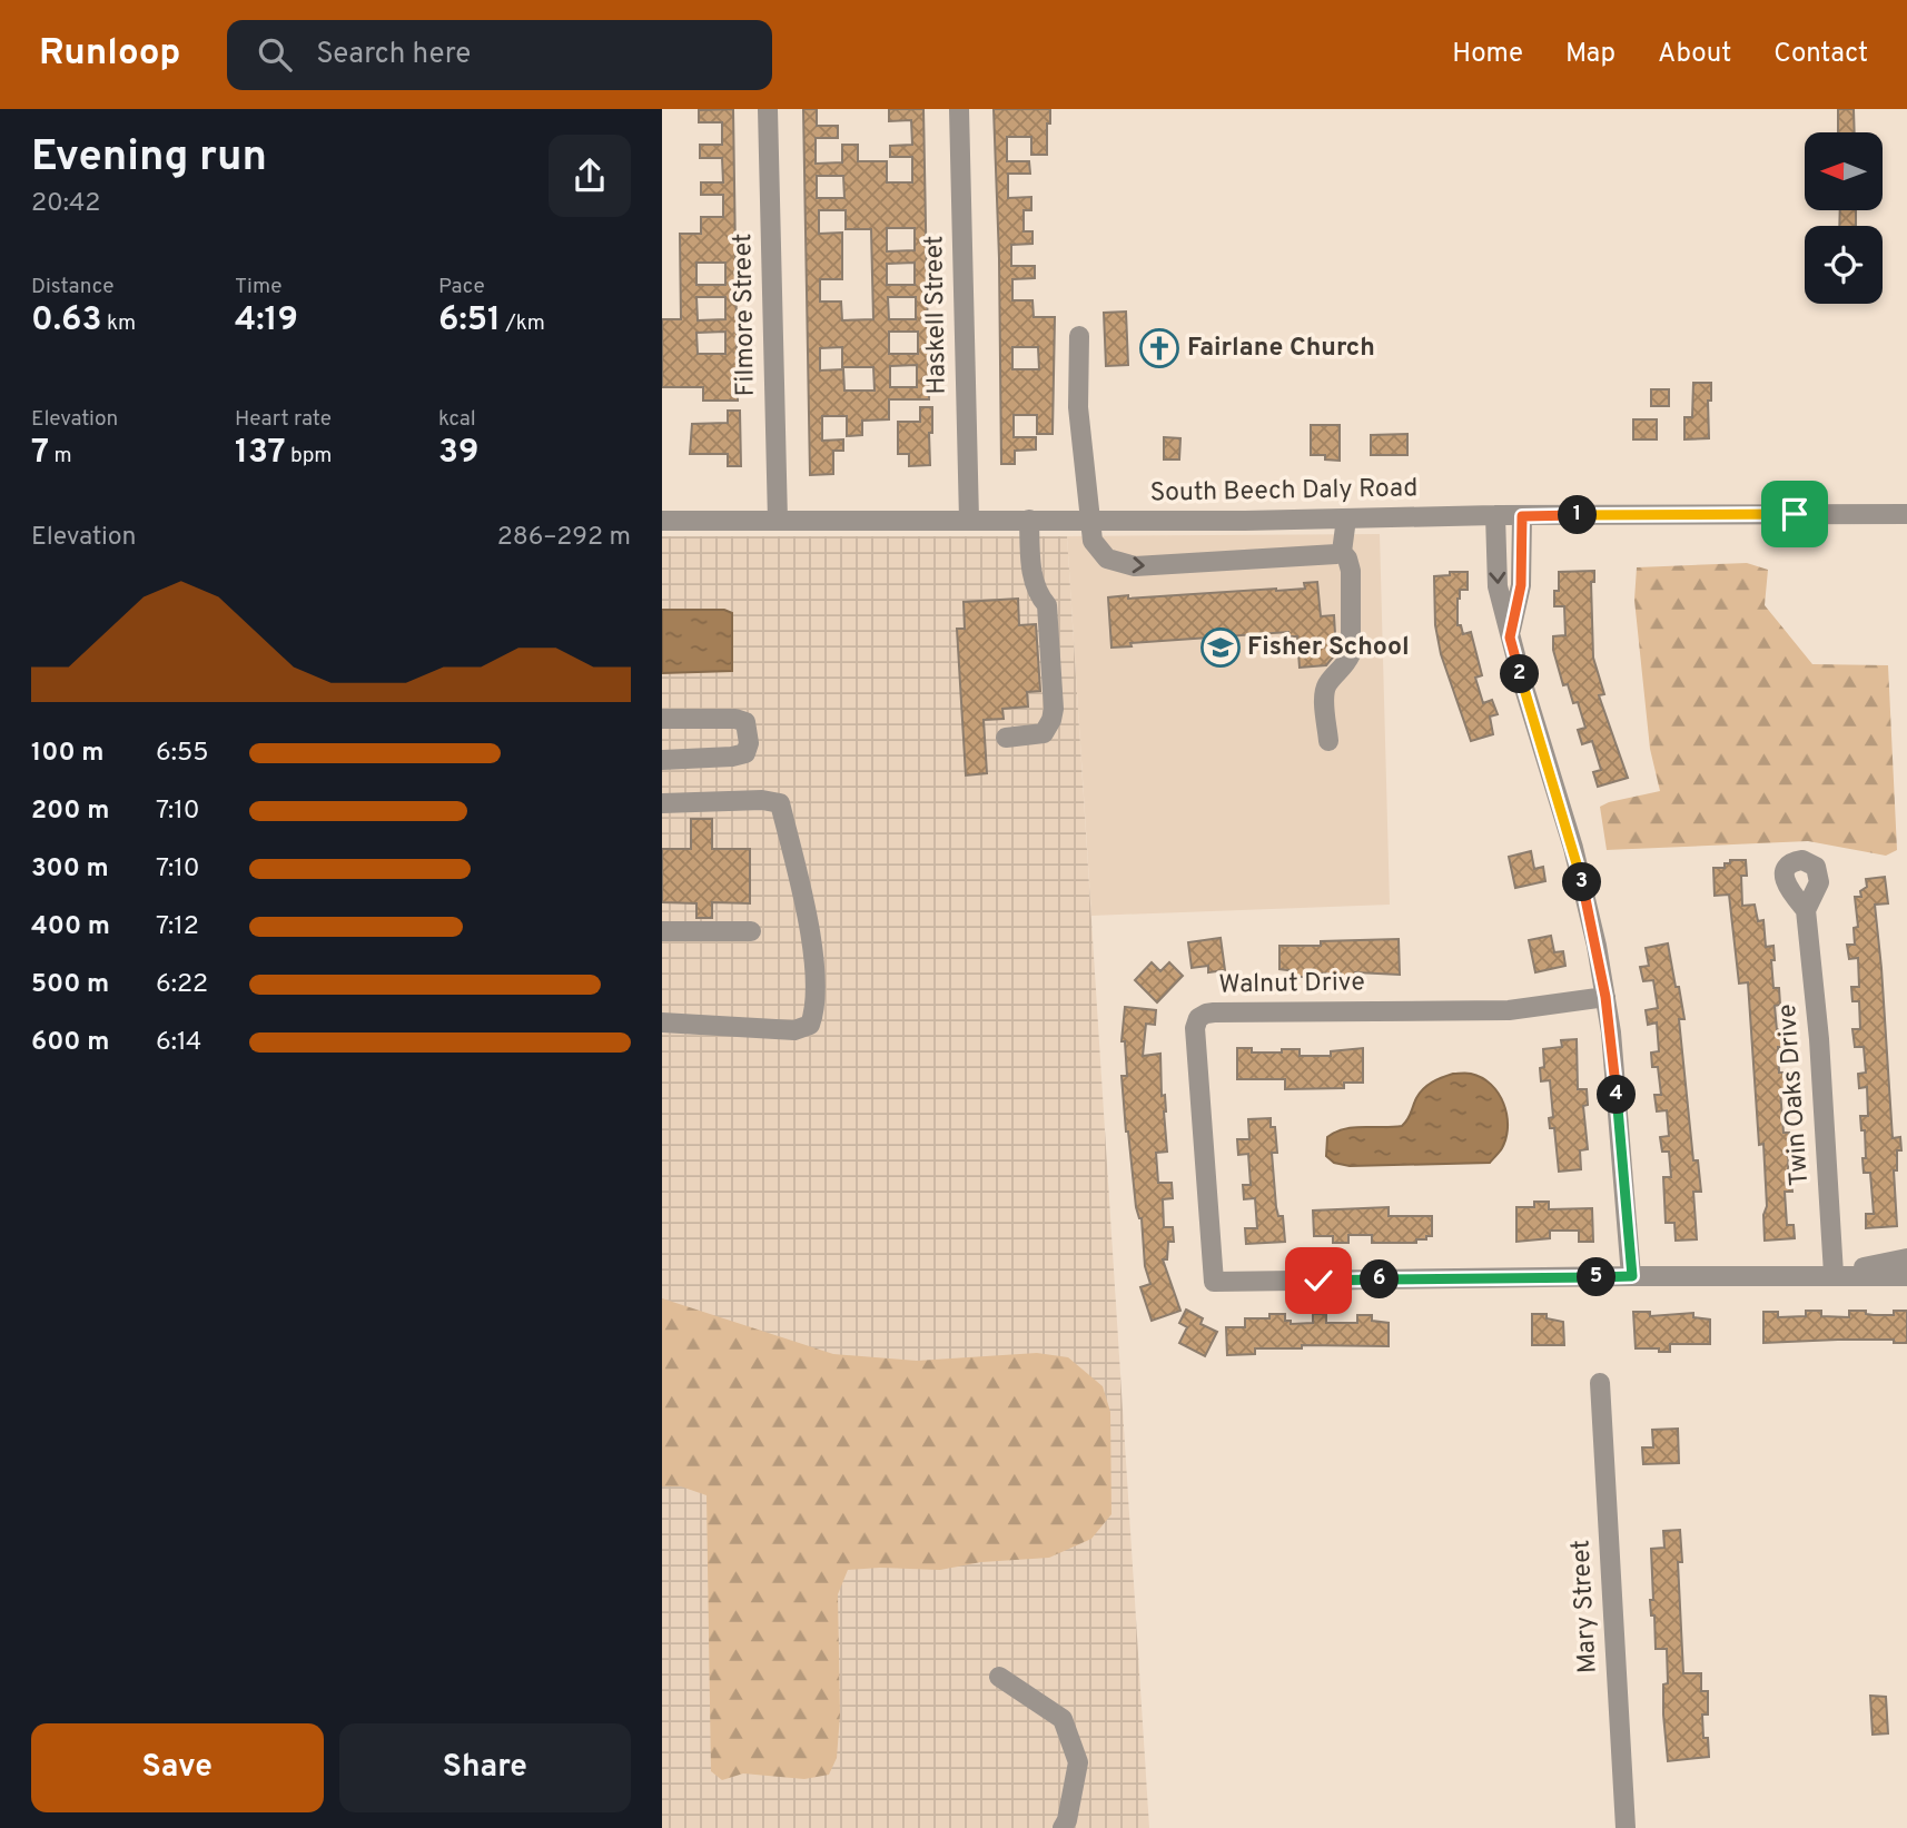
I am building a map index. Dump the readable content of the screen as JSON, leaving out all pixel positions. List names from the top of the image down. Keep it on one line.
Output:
{"streets":{"street":["Filmore Street","Haskell Street","South Beech Daly Road","Walnut Drive","Twin Oaks Drive","Mary Street"]},"crossings":[["Filmore Street","South Beech Daly Road"],["Haskell Street","South Beech Daly Road"]],"places":{"church":["Fairlane Church"],"school or university":["Fisher School"]},"north":"left","page":{"header":"Runloop","search":"Search here","nav":["Home","Map","About","Contact"],"heading":["Evening run","20:42"],"stats":[["Distance","0.63 km"],["Time","4:19"],["Pace","6:51 /km"],["Elevation","7 m"],["Heart rate","137 bpm"],["kcal","39"]],"pins":["1","2","3","4","5","6"],"chart":["Elevation","286–292 m"],"list":[{"name":"100 m","note":"6:55"},{"name":"200 m","note":"7:10"},{"name":"300 m","note":"7:10"},{"name":"400 m","note":"7:12"},{"name":"500 m","note":"6:22"},{"name":"600 m","note":"6:14"}],"buttons":["Save","Share"]}}
